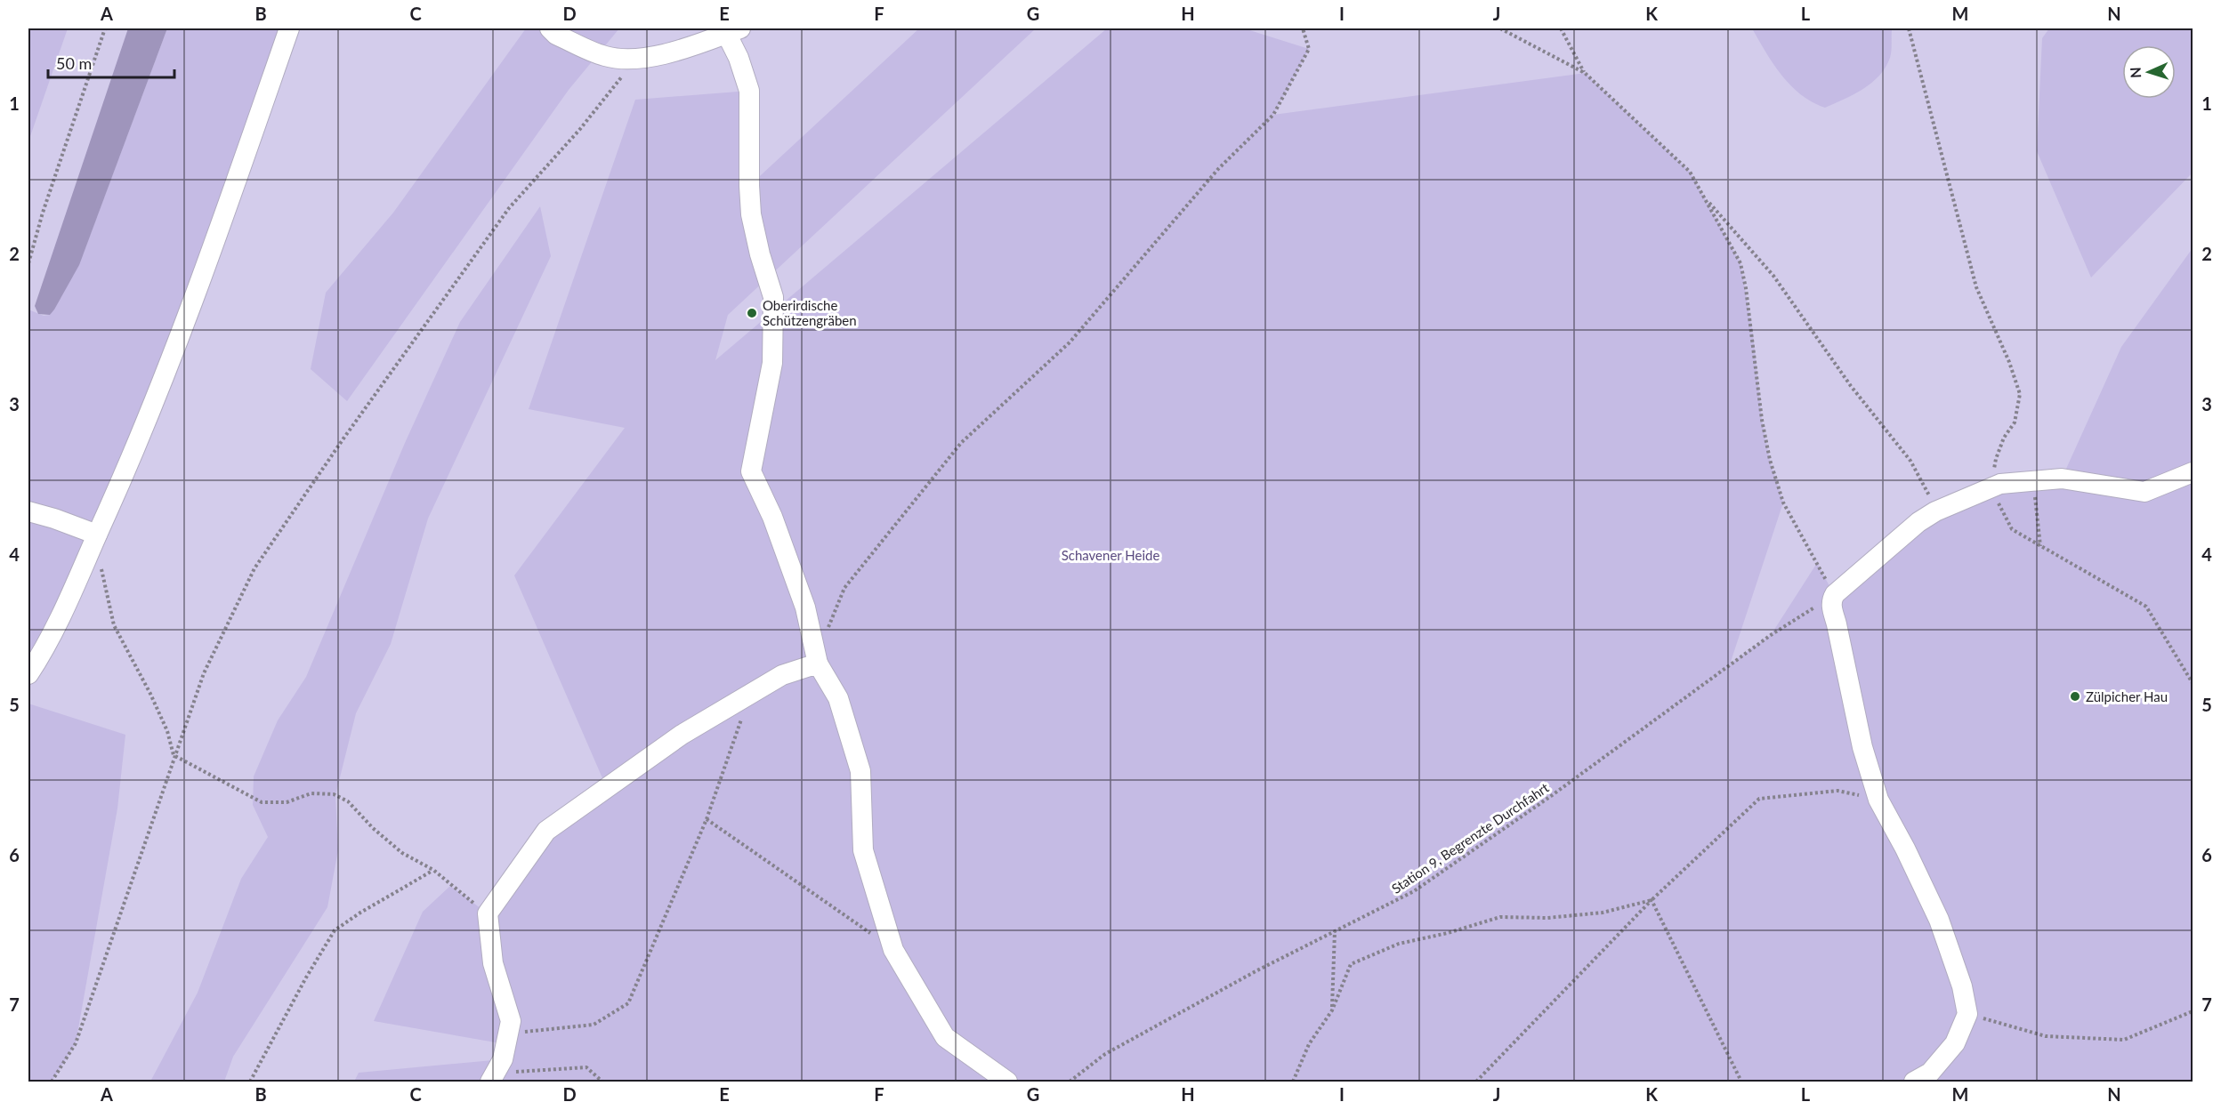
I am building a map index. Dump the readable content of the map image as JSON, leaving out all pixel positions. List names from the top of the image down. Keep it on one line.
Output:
{"streets":{"path":["Station 9, Begrenzte Durchfahrt"]},"parks":["Schavener Heide"],"places":["Oberirdische Schützengräben","Zülpicher Hau"],"scale_bar":"50 m","north":"left","grid":{"columns":["A","B","C","D","E","F","G","H","I","J","K","L","M","N"],"rows":["1","2","3","4","5","6","7"]}}
